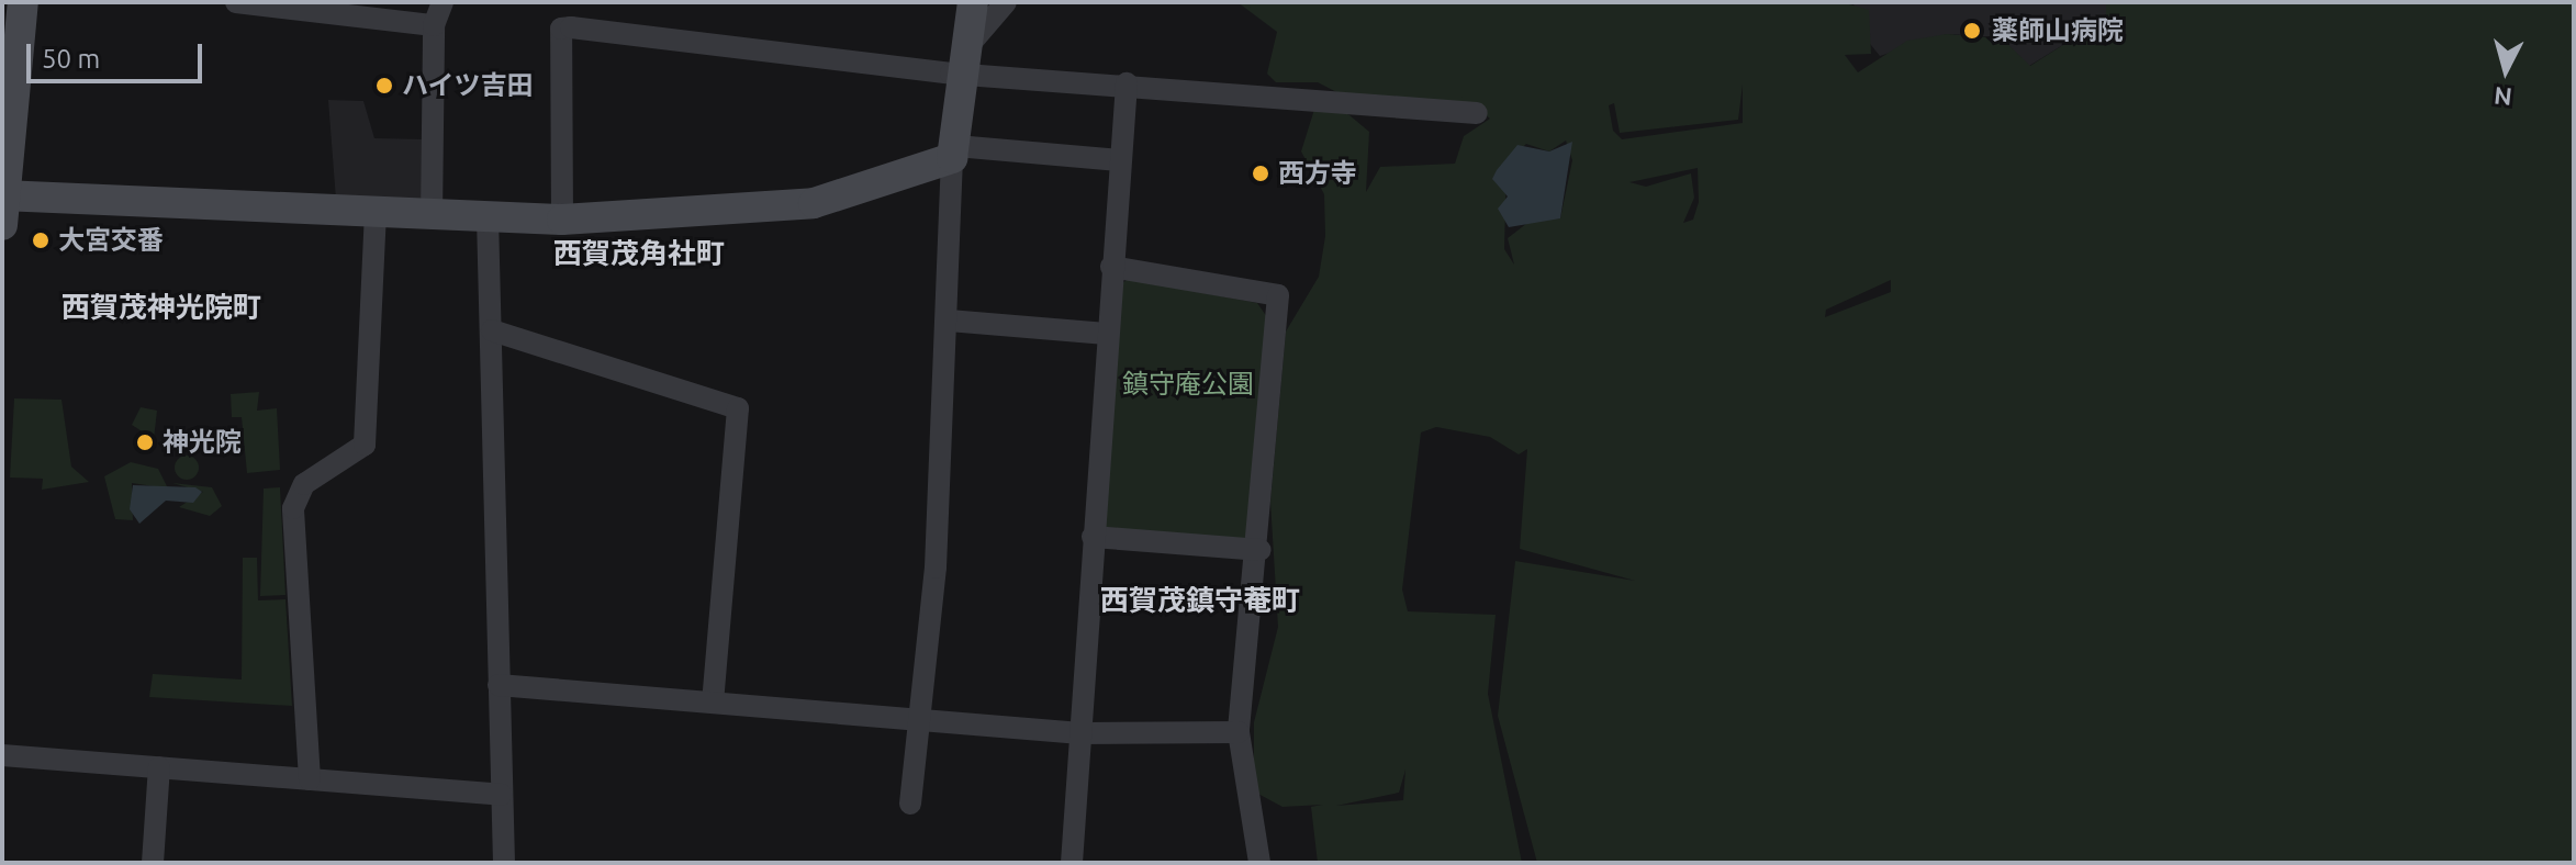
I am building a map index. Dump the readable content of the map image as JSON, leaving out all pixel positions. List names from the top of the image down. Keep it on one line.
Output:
{"districts":["西賀茂角社町","西賀茂神光院町","西賀茂鎮守菴町"],"parks":["鎮守庵公園"],"places":["薬師山病院","ハイツ吉田","西方寺","大宮交番","神光院"],"scale_bar":"50 m","north":"bottom"}
